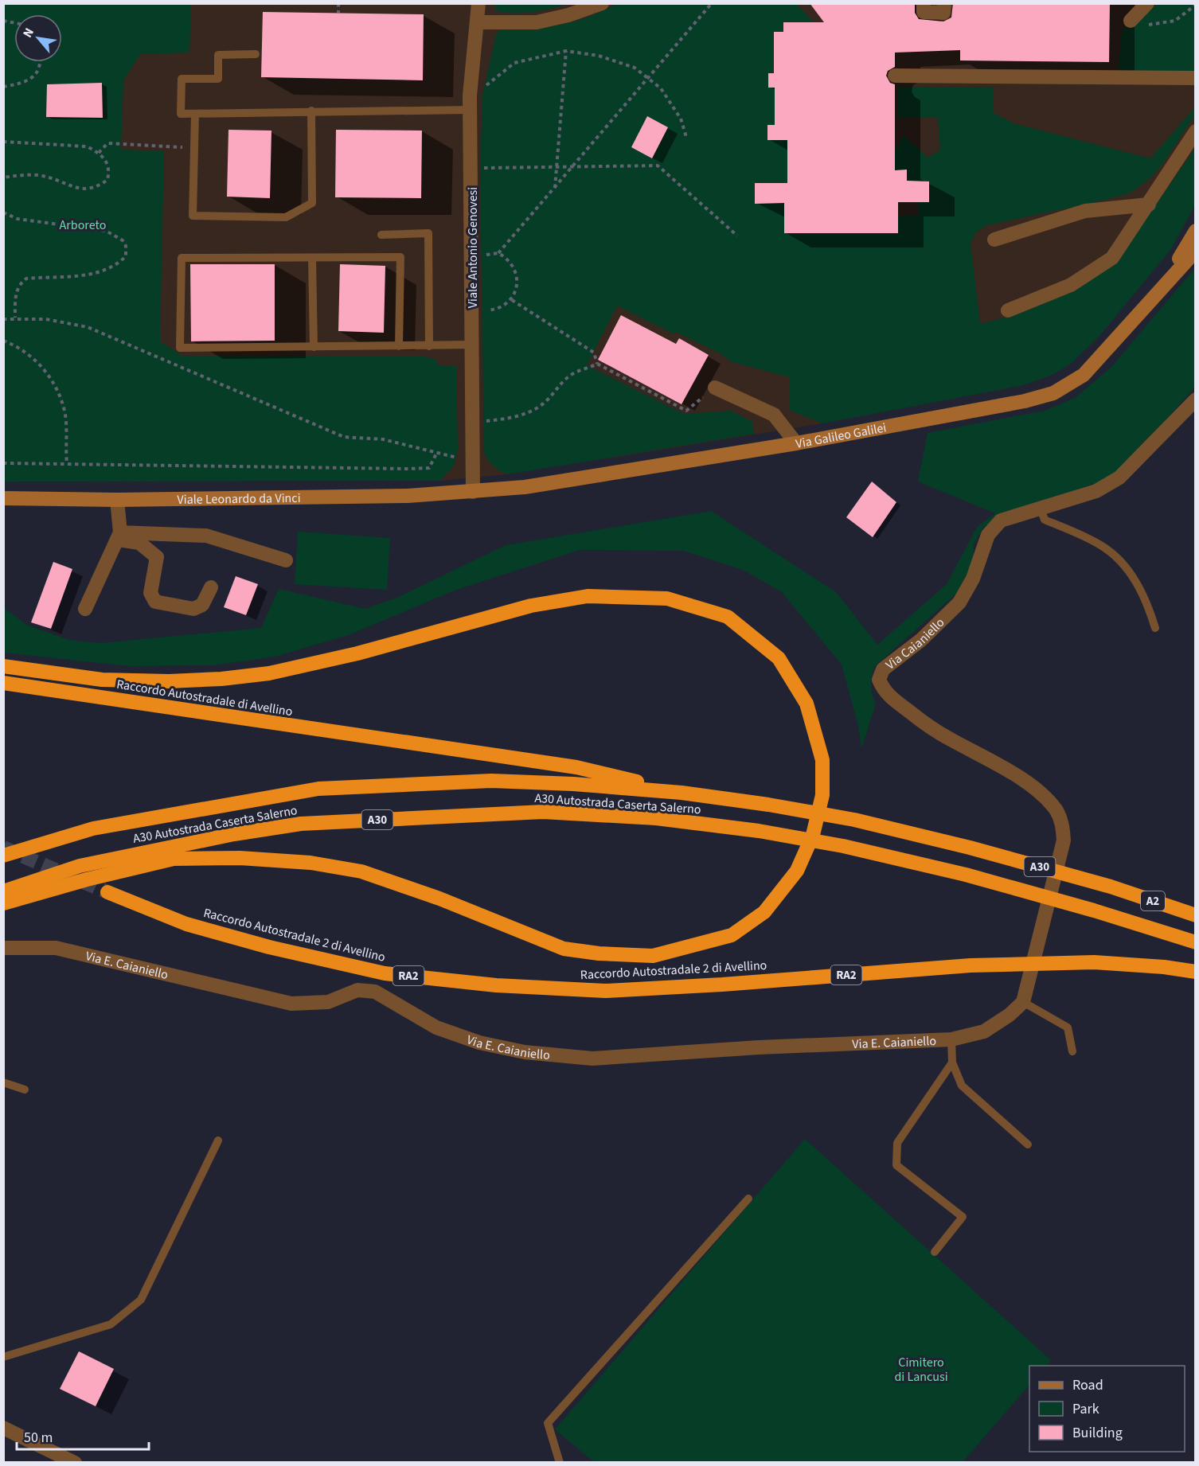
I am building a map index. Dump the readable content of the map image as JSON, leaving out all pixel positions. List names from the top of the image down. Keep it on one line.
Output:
{"streets":{"highway":["Raccordo Autostradale di Avellino","A30 Autostrada Caserta Salerno","A30","A2","Raccordo Autostradale 2 di Avellino","RA2"],"street":["Viale Antonio Genovesi","Via Galileo Galilei","Viale Leonardo da Vinci","Via Caianiello","Via E. Caianiello"]},"crossings":[["Viale Antonio Genovesi","Via Galileo Galilei"],["Viale Antonio Genovesi","Viale Leonardo da Vinci"],["Via Galileo Galilei","Viale Leonardo da Vinci"],["Via Caianiello","Via E. Caianiello"],["Raccordo Autostradale di Avellino","A30 Autostrada Caserta Salerno"],["A30 Autostrada Caserta Salerno","A2"]],"parks":["Arboreto","Cimitero di Lancusi"],"legend":["Road","Park","Building"],"scale_bar":"50 m","north":"top left"}
